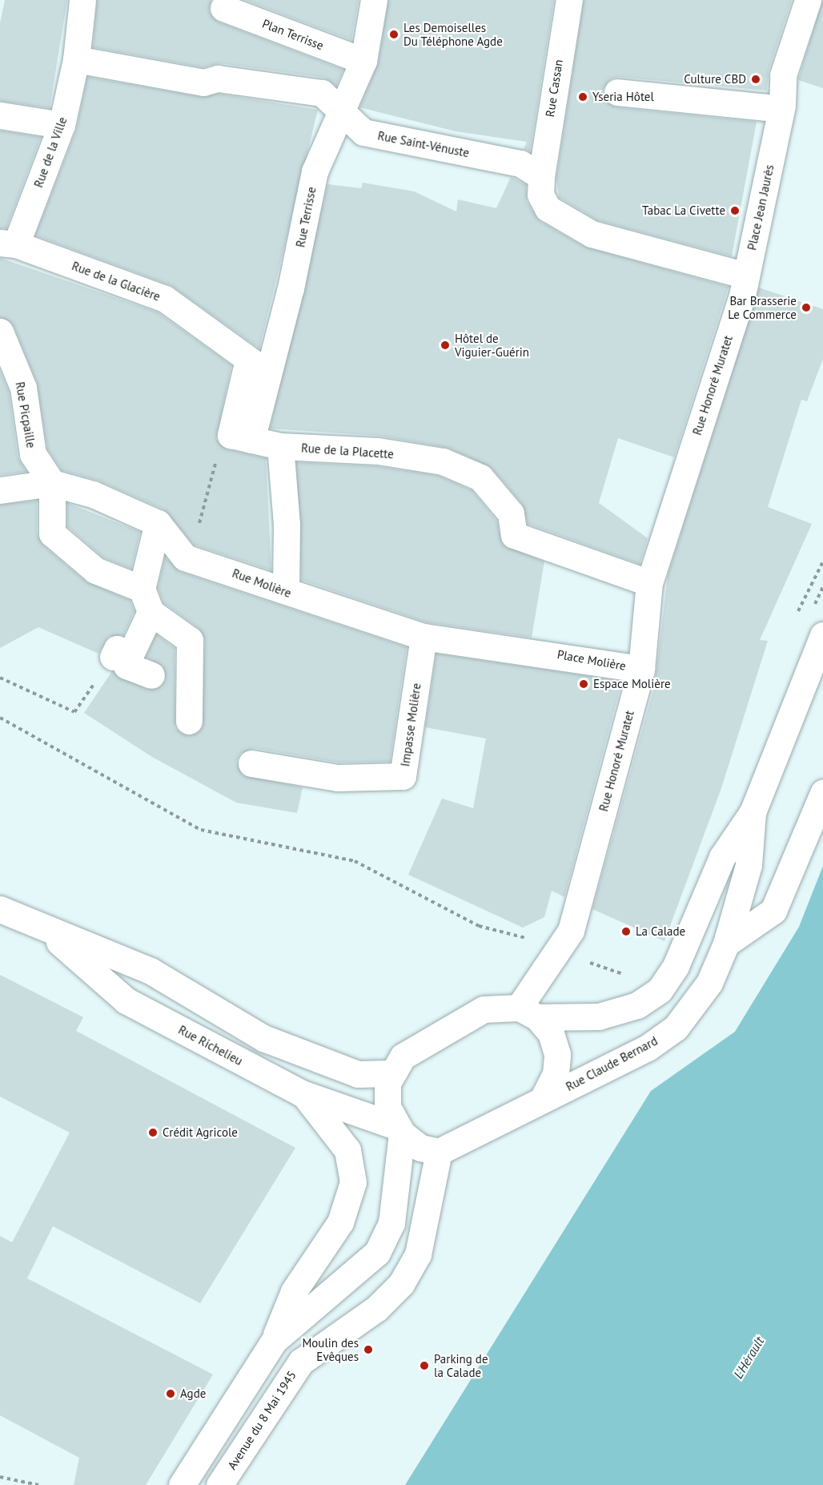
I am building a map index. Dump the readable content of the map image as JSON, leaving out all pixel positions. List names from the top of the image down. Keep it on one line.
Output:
{"streets":{"main road":["Plan Terrisse","Rue Cassan","Rue Saint-Vénuste","Rue de la Ville","Place Jean Jaurès","Rue Terrisse","Rue de la Glacière","Rue Honoré Muratet","Rue Picpaille","Rue de la Placette","Rue Molière","Place Molière","Impasse Molière","Rue Richelieu","Rue Claude Bernard","Avenue du 8 Mai 1945"]},"crossings":[["Plan Terrisse","Rue Terrisse"],["Rue Cassan","Rue Saint-Vénuste"],["Rue Saint-Vénuste","Rue de la Ville"],["Rue Saint-Vénuste","Rue Terrisse"],["Rue de la Ville","Rue de la Glacière"],["Place Jean Jaurès","Rue Honoré Muratet"],["Rue Terrisse","Rue de la Glacière"],["Rue Terrisse","Rue de la Placette"],["Rue Honoré Muratet","Rue de la Placette"],["Rue Honoré Muratet","Place Molière"],["Rue Honoré Muratet","Rue Richelieu"],["Rue Honoré Muratet","Rue Claude Bernard"],["Rue Honoré Muratet","Avenue du 8 Mai 1945"],["Rue Molière","Place Molière"],["Rue Molière","Impasse Molière"],["Rue Richelieu","Rue Claude Bernard"],["Rue Richelieu","Avenue du 8 Mai 1945"],["Rue Claude Bernard","Avenue du 8 Mai 1945"]],"water":["L'Hérault"],"places":["Les Demoiselles Du Téléphone Agde","Culture CBD","Yseria Hôtel","Tabac La Civette","Bar Brasserie Le Commerce","Hôtel de Viguier-Guérin","Espace Molière","La Calade","Crédit Agricole","Moulin des Evêques","Parking de la Calade","Agde"]}
